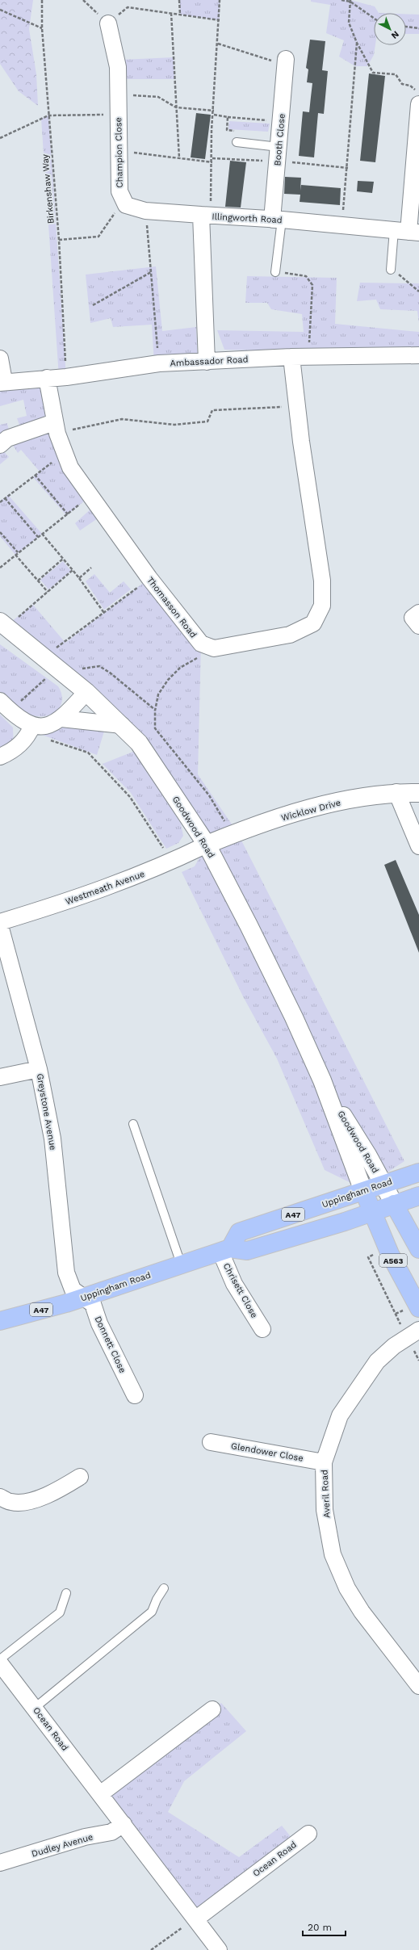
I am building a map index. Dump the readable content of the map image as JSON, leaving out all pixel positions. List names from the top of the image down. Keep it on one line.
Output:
{"streets":{"highway":["Uppingham Road","A47","A563"],"street":["Booth Close","Champion Close","Illingworth Road","Ambassador Road","Thomasson Road","Wicklow Drive","Goodwood Road","Westmeath Avenue","Greystone Avenue","Chrisett Close","Donnett Close","Glendower Close","Averil Road","Ocean Road","Dudley Avenue"],"path":["Birkenshaw Way"]},"crossings":[["Booth Close","Illingworth Road"],["Champion Close","Illingworth Road"],["Birkenshaw Way","Ambassador Road"],["Illingworth Road","Ambassador Road"],["Ambassador Road","Thomasson Road"],["Wicklow Drive","Goodwood Road"],["Wicklow Drive","Westmeath Avenue"],["Goodwood Road","Westmeath Avenue"],["Goodwood Road","Uppingham Road"],["Goodwood Road","A563"],["Greystone Avenue","Uppingham Road"],["Greystone Avenue","Donnett Close"],["Uppingham Road","A563"],["Uppingham Road","Chrisett Close"],["Uppingham Road","Donnett Close"],["Glendower Close","Averil Road"],["Ocean Road","Dudley Avenue"]],"scale_bar":"20 m","north":"bottom right"}
